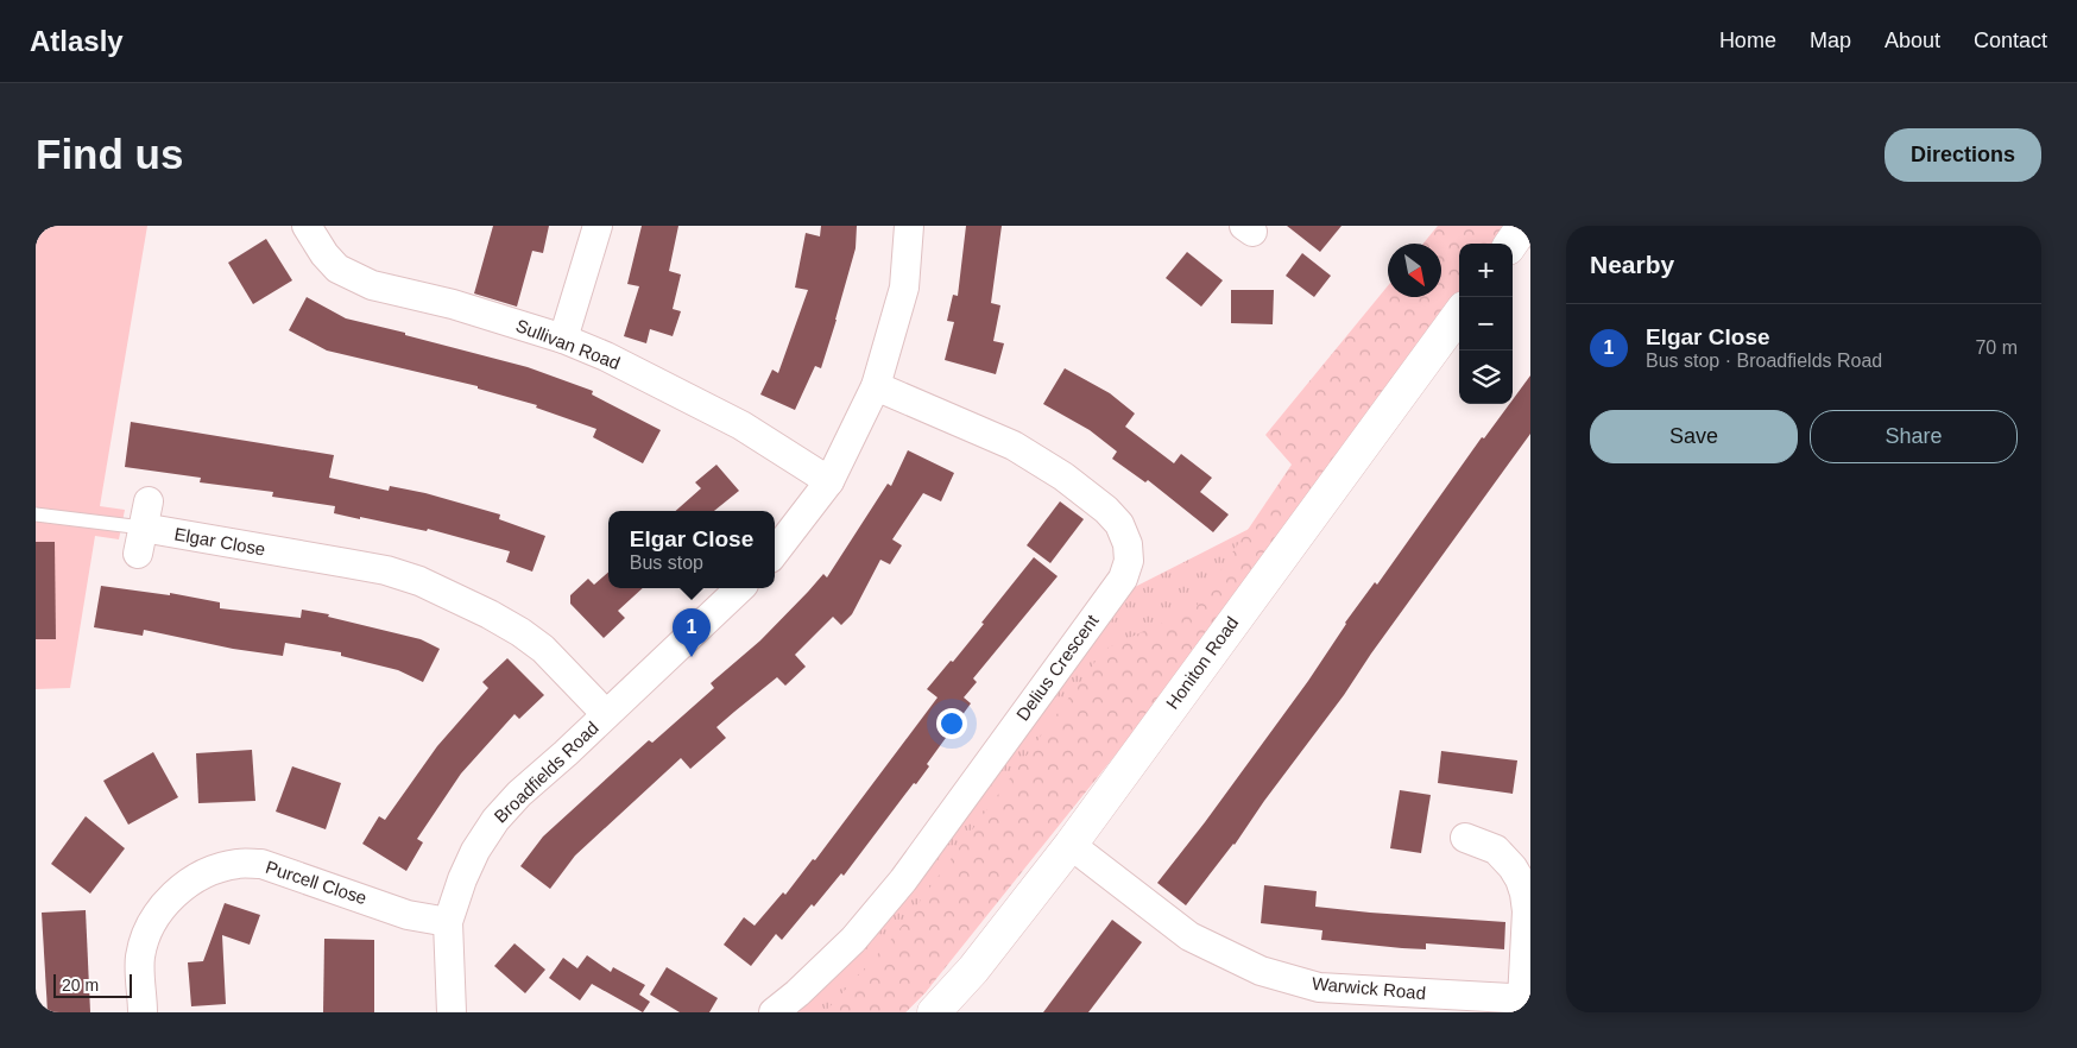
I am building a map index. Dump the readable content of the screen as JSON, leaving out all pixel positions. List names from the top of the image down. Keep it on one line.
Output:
{"streets":{"main road":["Honiton Road"],"street":["Sullivan Road","Elgar Close","Delius Crescent","Broadfields Road","Purcell Close","Warwick Road"]},"crossings":[["Elgar Close","Broadfields Road"],["Honiton Road","Warwick Road"],["Broadfields Road","Purcell Close"]],"scale_bar":"20 m","north":"bottom right","page":{"header":"Atlasly","nav":["Home","Map","About","Contact"],"buttons":["Directions",["Save","Share"]],"title":"Find us","heading":"Nearby","map_buttons":["+","−"],"list":[{"mark":"1","name":"Elgar Close","note":"Bus stop · Broadfields Road","value":"70 m"}],"popup":["Elgar Close","Bus stop"],"pins":"1","scale":"20 m"}}
